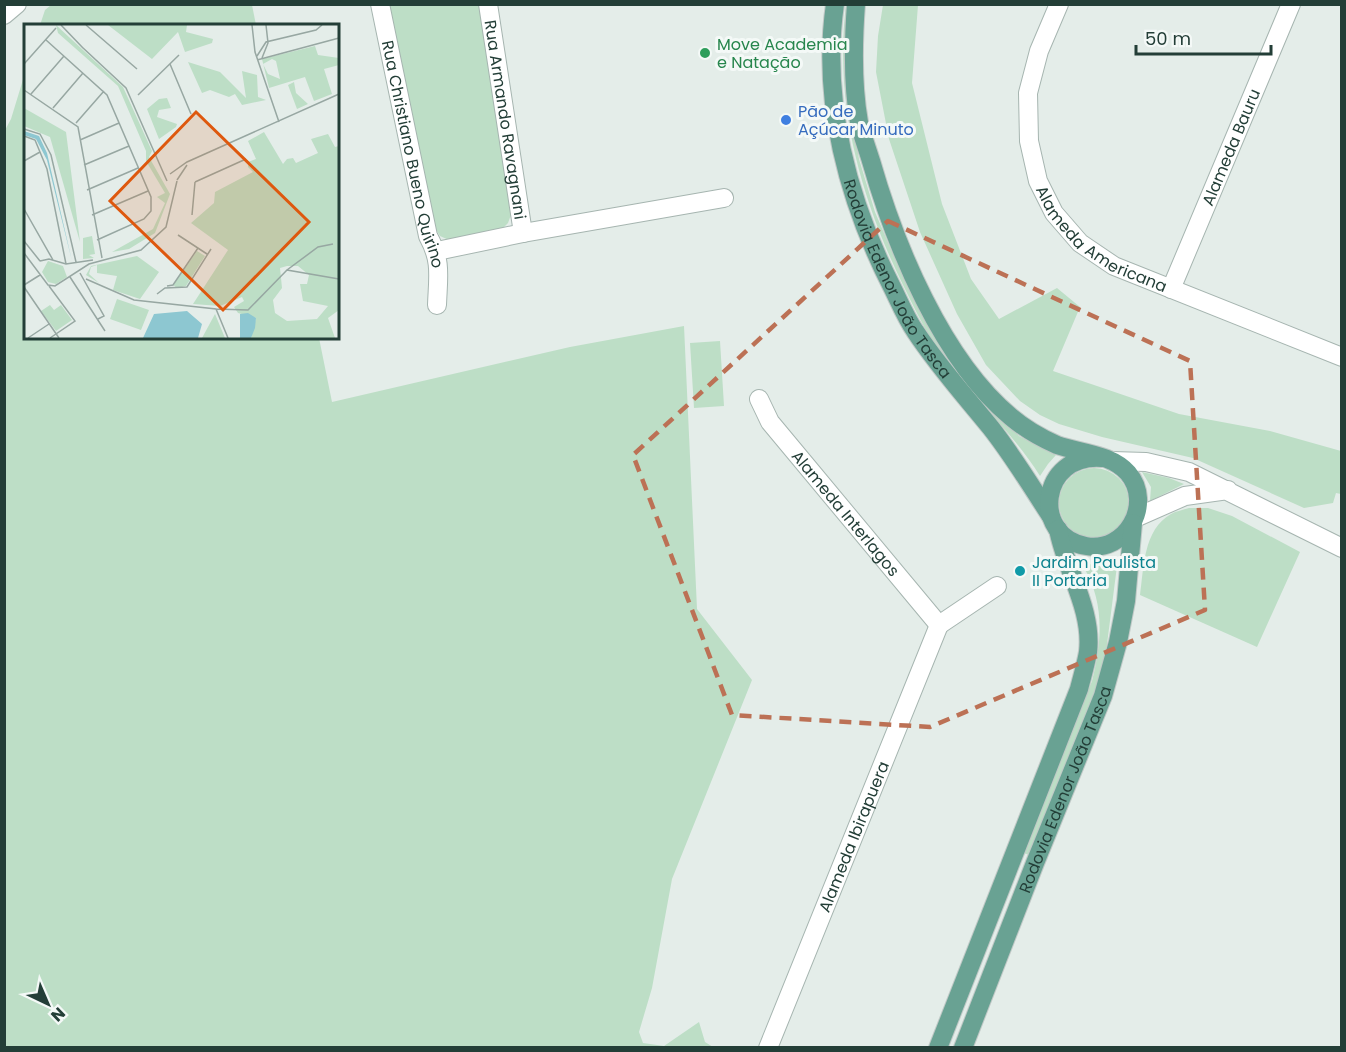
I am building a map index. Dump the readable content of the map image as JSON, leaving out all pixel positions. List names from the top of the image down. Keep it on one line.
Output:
{"streets":{"main road":["Rodovia Edenor João Tasca"],"street":["Rua Armando Ravagnani","Alameda Bauru","Rua Christiano Bueno Quirino","Alameda Americana","Alameda Interlagos","Alameda Ibirapuera"]},"crossings":[["Rua Armando Ravagnani","Rua Christiano Bueno Quirino"],["Alameda Bauru","Alameda Americana"],["Alameda Interlagos","Alameda Ibirapuera"]],"places":["Move Academia e Natação","Pão de Açúcar Minuto","Jardim Paulista II Portaria"],"scale_bar":"50 m","north":"bottom right"}
